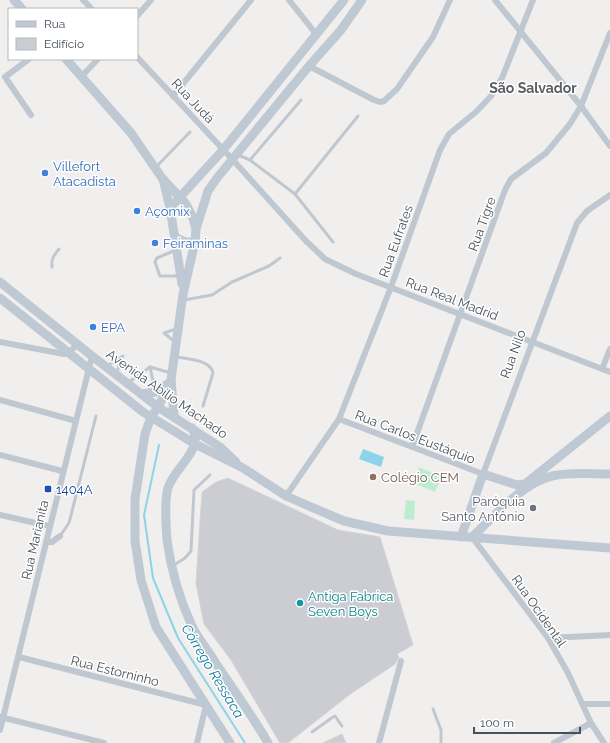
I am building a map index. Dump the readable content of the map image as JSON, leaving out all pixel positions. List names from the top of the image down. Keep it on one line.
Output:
{"streets":{"main road":["Rua Nilo","Avenida Abílio Machado"],"street":["Rua Judá","Rua Tigre","Rua Eufrates","Rua Real Madrid","Rua Carlos Eustáquio","Rua Marianita","Rua Ocidental","Rua Estorninho"]},"crossings":[["Rua Judá","Rua Real Madrid"],["Rua Tigre","Rua Real Madrid"],["Rua Tigre","Rua Carlos Eustáquio"],["Rua Eufrates","Rua Real Madrid"],["Rua Eufrates","Avenida Abílio Machado"],["Rua Eufrates","Rua Carlos Eustáquio"],["Rua Real Madrid","Rua Nilo"],["Rua Nilo","Avenida Abílio Machado"],["Rua Nilo","Rua Carlos Eustáquio"],["Avenida Abílio Machado","Rua Marianita"],["Avenida Abílio Machado","Rua Ocidental"],["Rua Marianita","Rua Estorninho"]],"districts":["São Salvador"],"water":["Córrego Ressaca"],"places":{"other":["Villefort Atacadista","Açomix","Feiraminas","EPA","Colégio CEM","Paróquia Santo Antônio","Antiga Fabrica Seven Boys"],"transit":["1404A"]},"legend":["Rua","Edifício"],"scale_bar":"100 m"}
